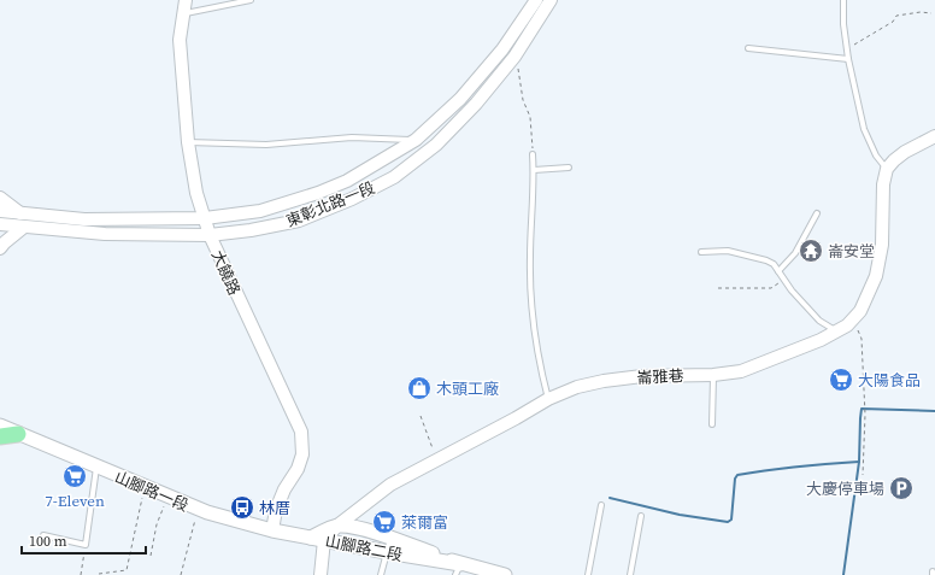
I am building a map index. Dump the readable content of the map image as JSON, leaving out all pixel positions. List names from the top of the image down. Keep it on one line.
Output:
{"streets":{"main road":["山腳路一段","山腳路二段"],"street":["東彰北路一段","大饒路","崙雅巷"]},"crossings":[["東彰北路一段","大饒路"],["大饒路","山腳路一段"],["崙雅巷","山腳路二段"],["山腳路一段","山腳路二段"]],"places":{"temple":["崙安堂"],"supermarket":["大陽食品","7-Eleven","萊爾富"],"shop":["木頭工廠"],"parking":["大慶停車場"],"bus stop":["林厝"]},"scale_bar":"100 m"}
